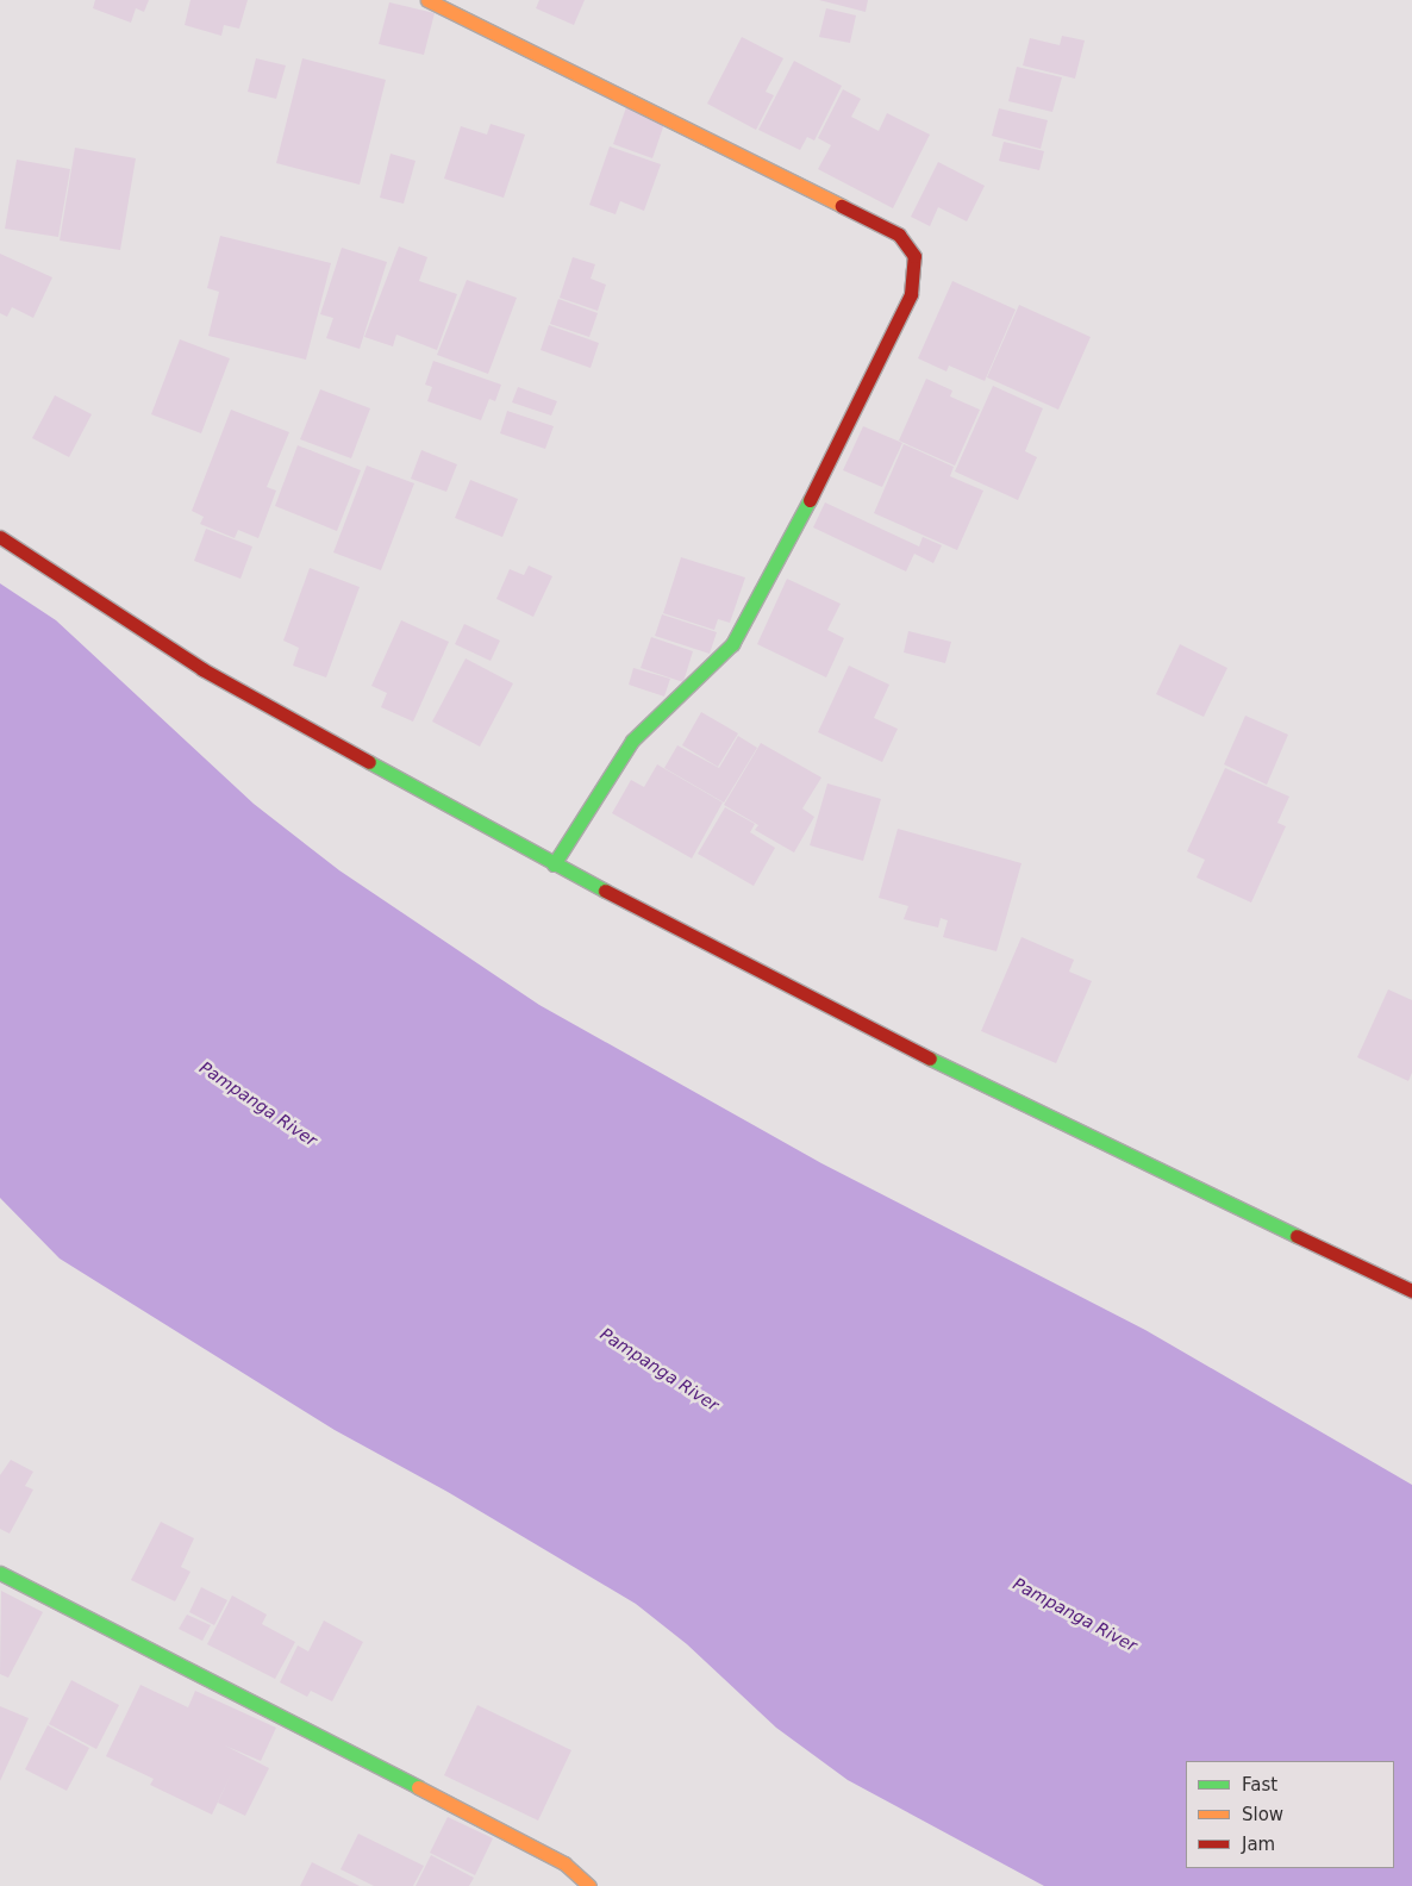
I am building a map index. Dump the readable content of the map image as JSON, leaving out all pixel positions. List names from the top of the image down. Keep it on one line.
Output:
{"water":["Pampanga River"],"legend":["Fast","Slow","Jam"]}
